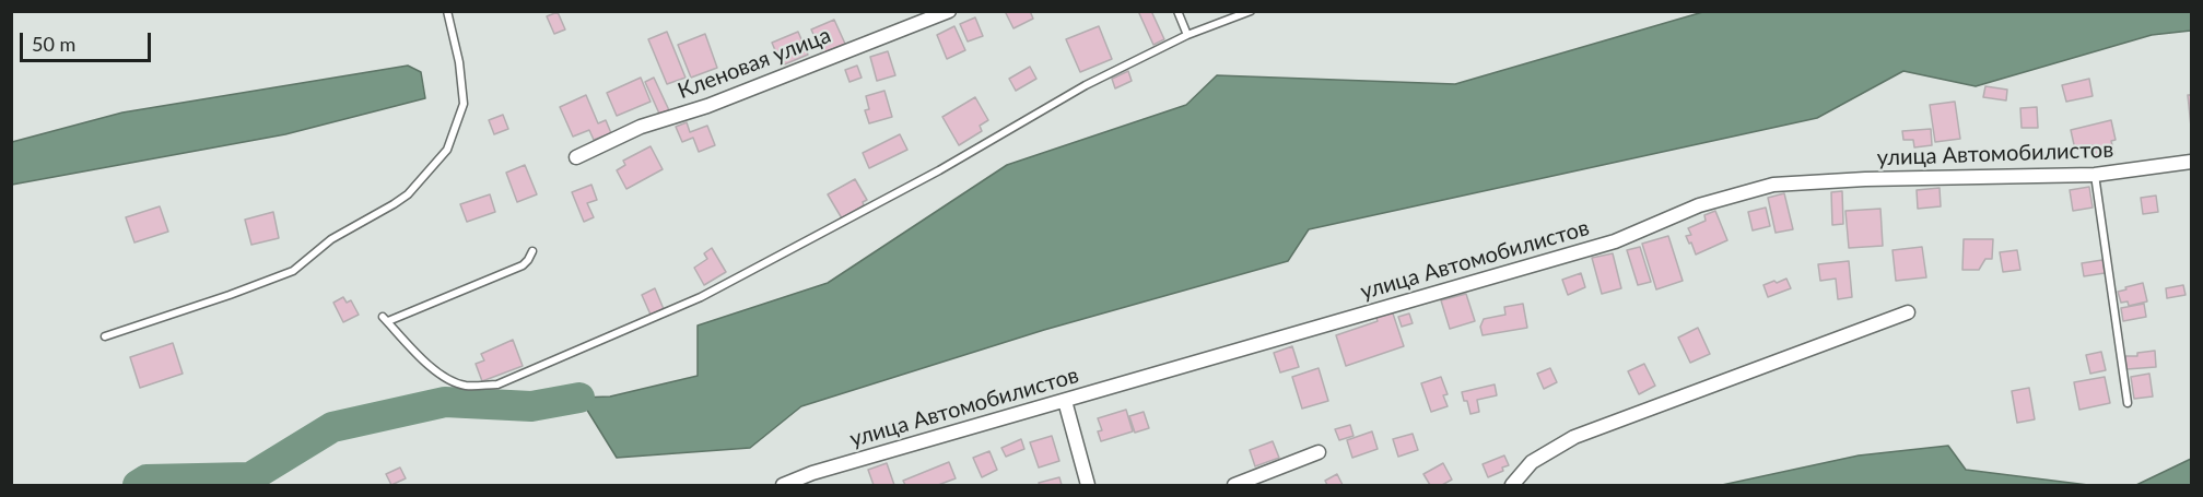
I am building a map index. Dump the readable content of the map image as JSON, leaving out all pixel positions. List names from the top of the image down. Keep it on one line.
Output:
{"streets":{"street":["Кленовая улица","улица Автомобилистов"]},"scale_bar":"50 m"}
